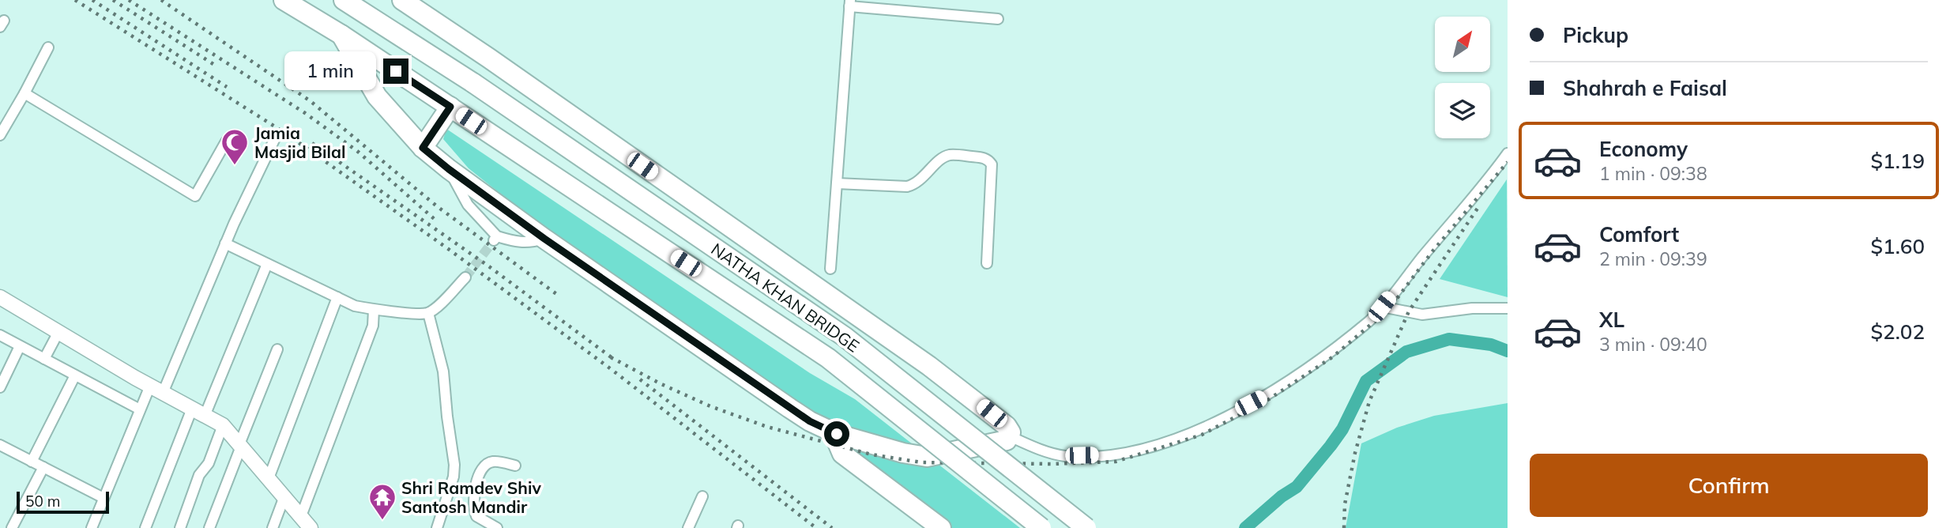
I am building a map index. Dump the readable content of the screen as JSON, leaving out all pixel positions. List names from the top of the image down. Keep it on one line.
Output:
{"streets":{"highway":["NATHA KHAN BRIDGE"]},"places":{"mosque":["Jamia Masjid Bilal"],"temple":["Shri Ramdev Shiv Santosh Mandir"]},"scale_bar":"50 m","north":"top right","page":{"banner":["Pickup","Shahrah e Faisal"],"bubble":"1 min","list":[{"name":"Economy","note":"1 min · 09:38","value":"$1.19"},{"name":"Comfort","note":"2 min · 09:39","value":"$1.60"},{"name":"XL","note":"3 min · 09:40","value":"$2.02"}],"buttons":"Confirm","scale":"50 m"}}
